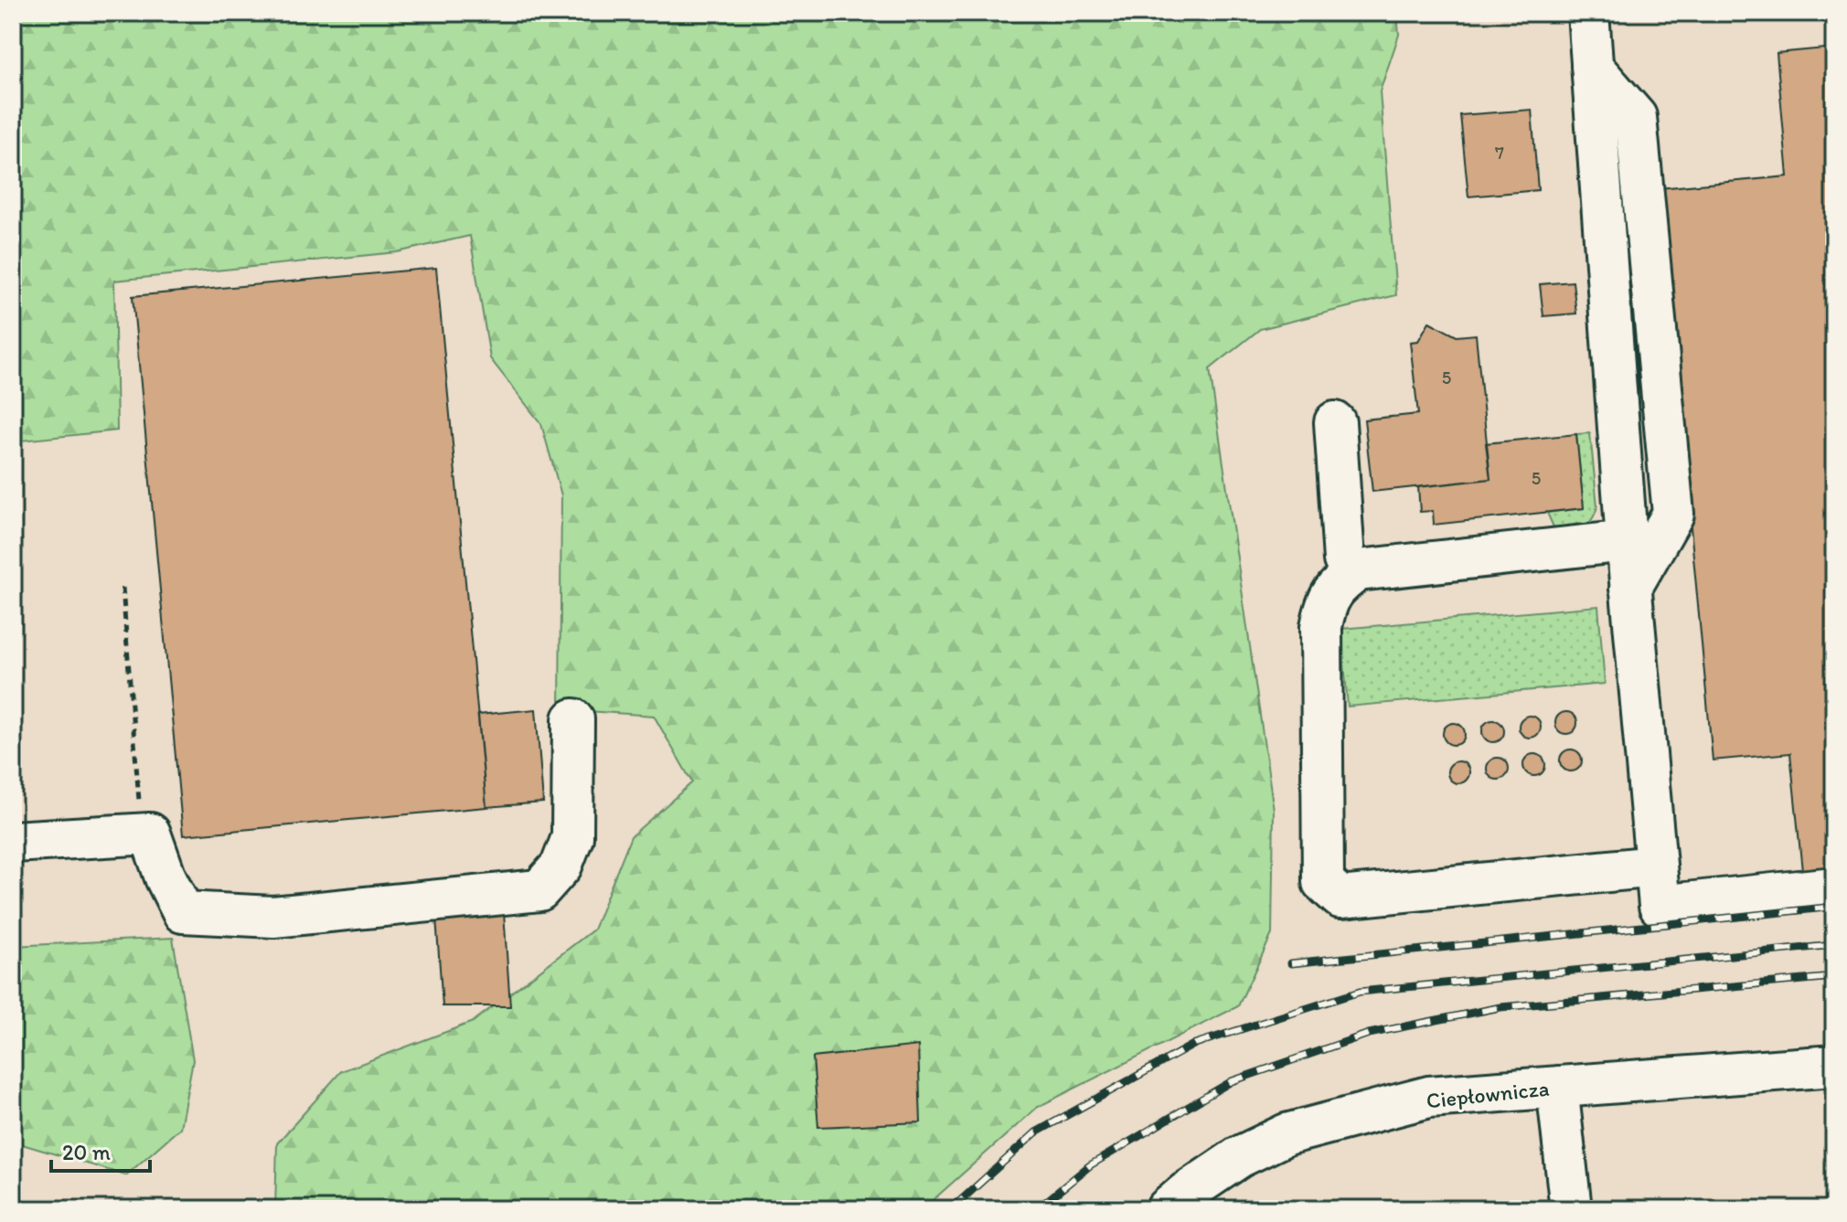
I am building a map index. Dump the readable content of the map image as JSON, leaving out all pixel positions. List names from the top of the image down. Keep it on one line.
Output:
{"streets":{"lane":["Ciepłownicza"]},"house_numbers":["7","5","5"],"scale_bar":"20 m"}
